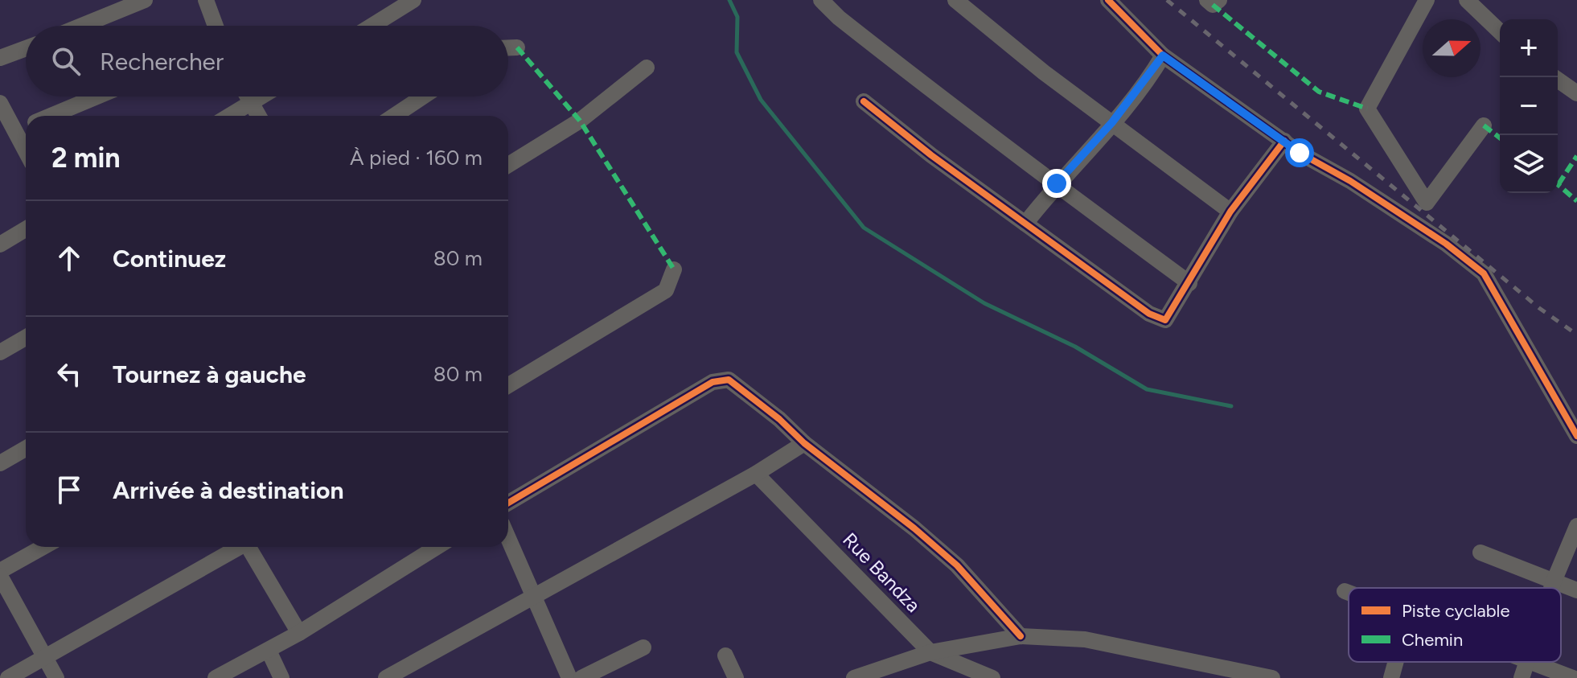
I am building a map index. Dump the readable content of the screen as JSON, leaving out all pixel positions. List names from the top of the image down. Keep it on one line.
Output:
{"streets":{"street":["Rue Bandza"]},"legend":["Piste cyclable","Chemin"],"north":"right","page":{"map_buttons":["+","−"],"search":"Rechercher","heading":["2 min","À pied · 160 m"],"list":[["Continuez","80 m"],["Tournez à gauche","80 m"],"Arrivée à destination"]}}
